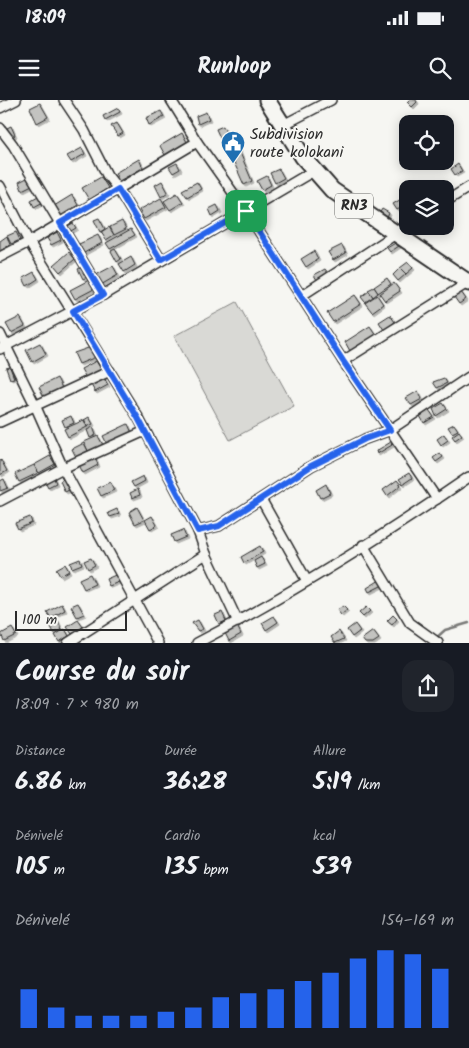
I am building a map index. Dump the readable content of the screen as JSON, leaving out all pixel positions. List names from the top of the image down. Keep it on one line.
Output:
{"streets":{"highway":["RN3"]},"places":{"public building":["Subdivision route kolokani"]},"scale_bar":"100 m","page":{"status":"18:09","header":"Runloop","scale":"100 m","heading":["Course du soir","18:09 · 7 × 980 m"],"stats":[["Distance","6.86 km"],["Durée","36:28"],["Allure","5:19 /km"],["Dénivelé","105 m"],["Cardio","135 bpm"],["kcal","539"]],"chart":["Dénivelé","154–169 m"]}}
